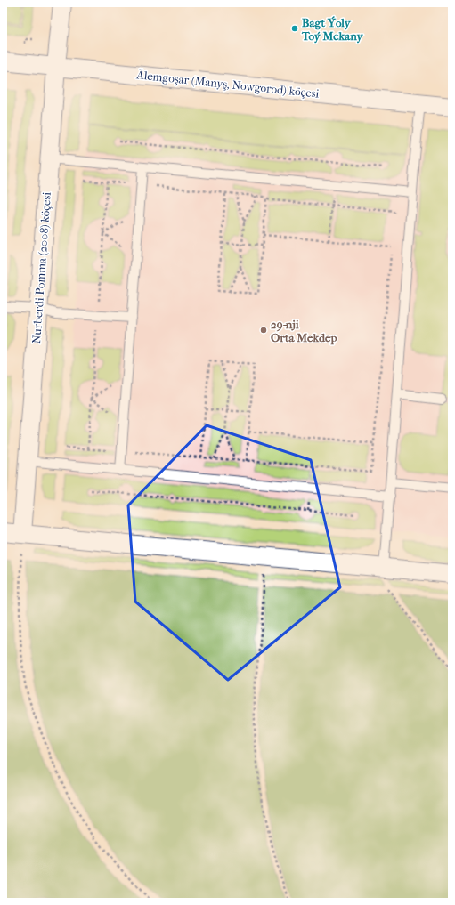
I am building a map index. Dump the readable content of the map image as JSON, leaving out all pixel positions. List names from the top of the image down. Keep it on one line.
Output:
{"streets":{"street":["Älemgoşar (Manyş, Nowgorod) köçesi","Nurberdi Pomma (2008) köçesi"]},"crossings":[["Älemgoşar (Manyş, Nowgorod) köçesi","Nurberdi Pomma (2008) köçesi"]],"places":["Bagt Ýoly Toý Mekany","29-nji Orta Mekdep"]}
